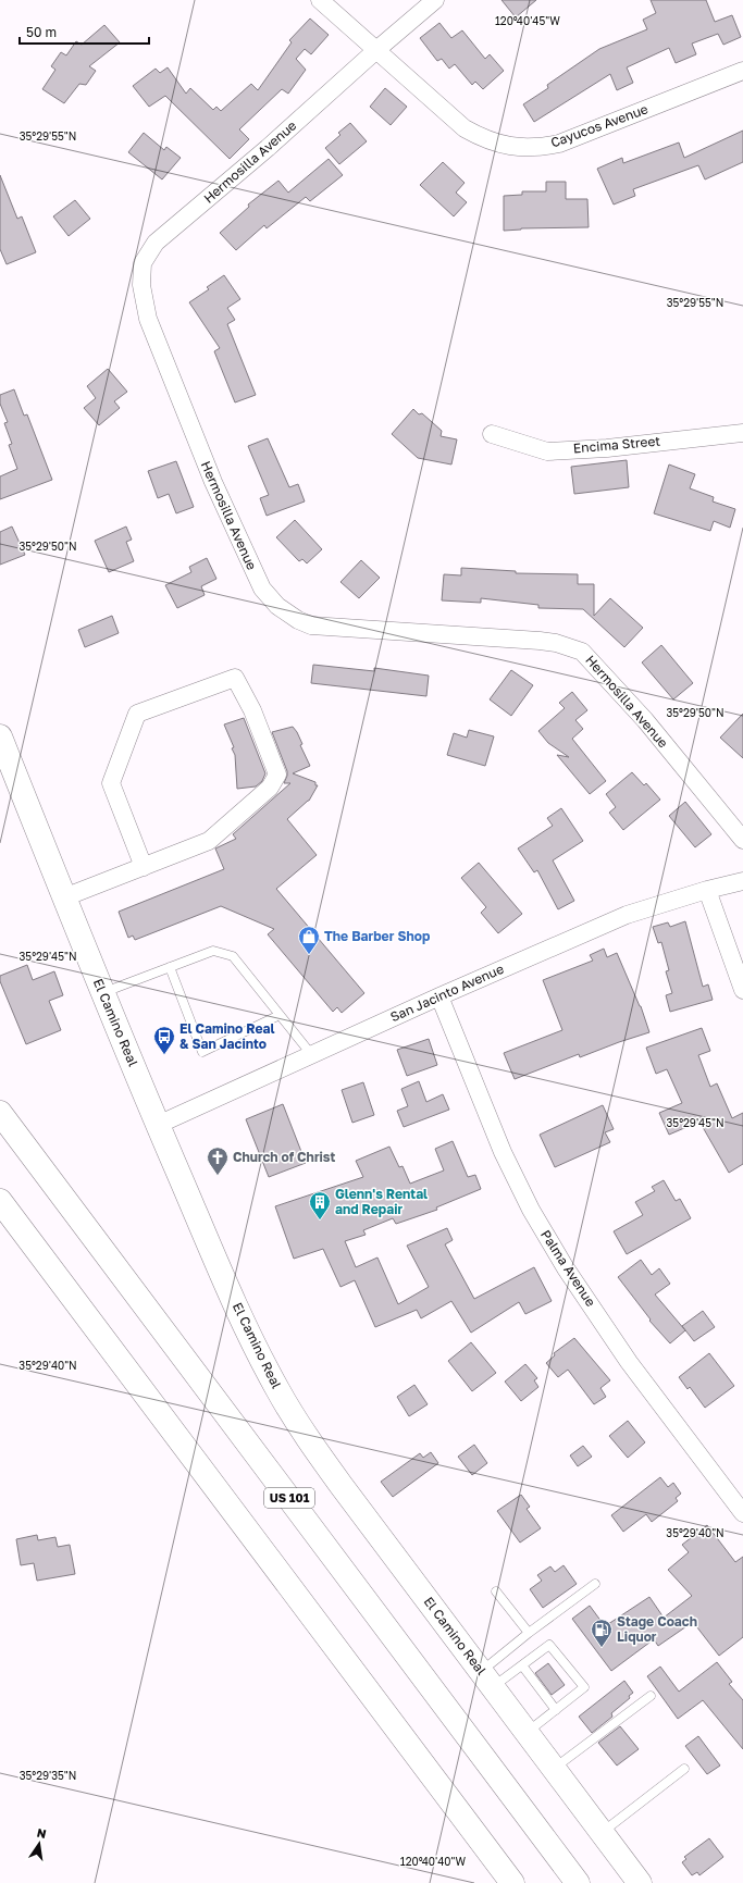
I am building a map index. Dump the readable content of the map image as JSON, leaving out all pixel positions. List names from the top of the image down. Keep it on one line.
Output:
{"streets":{"main road":["El Camino Real","US 101"],"street":["Cayucos Avenue","Hermosilla Avenue","Encima Street","San Jacinto Avenue","Palma Avenue"]},"crossings":[["Cayucos Avenue","Hermosilla Avenue"],["San Jacinto Avenue","El Camino Real"],["San Jacinto Avenue","Palma Avenue"]],"places":{"shop":["The Barber Shop"],"bus stop":["El Camino Real & San Jacinto"],"church":["Church of Christ"],"building":["Glenn's Rental and Repair"],"fuel station":["Stage Coach Liquor"]},"scale_bar":"50 m","north":"top","coordinates":["120°40'45\"W","35°29'55\"N","35°29'50\"N","35°29'45\"N","35°29'40\"N","35°29'35\"N","120°40'40\"W"]}
